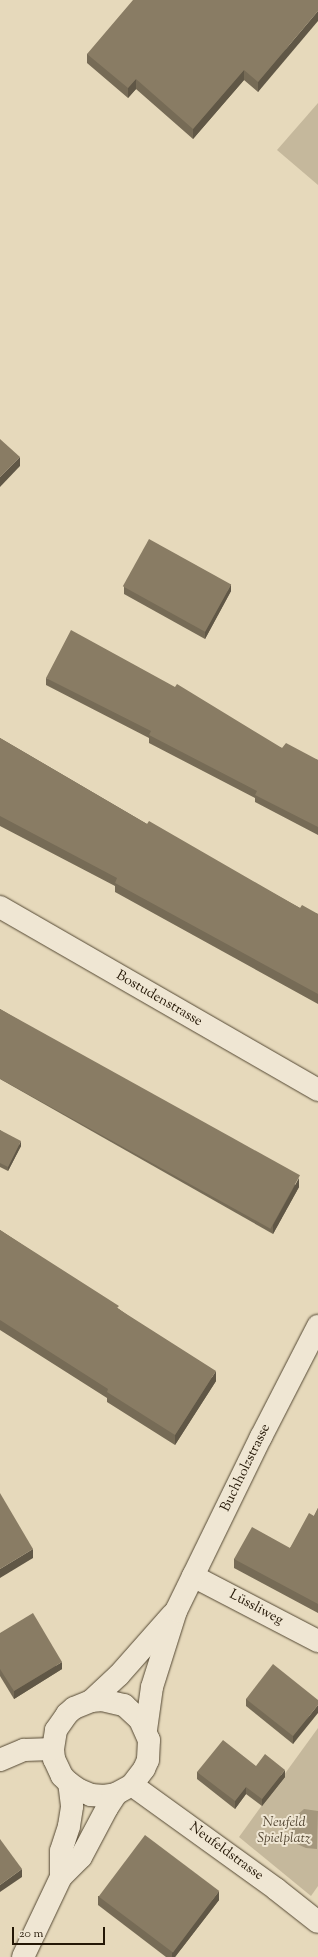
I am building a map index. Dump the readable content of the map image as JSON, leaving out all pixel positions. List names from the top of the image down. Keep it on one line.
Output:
{"streets":{"street":["Bostudenstrasse","Buchholzstrasse","Lüssliweg","Neufeldstrasse"]},"crossings":[["Buchholzstrasse","Lüssliweg"],["Buchholzstrasse","Neufeldstrasse"]],"parks":["Neufeld Spielplatz"],"scale_bar":"20 m"}
